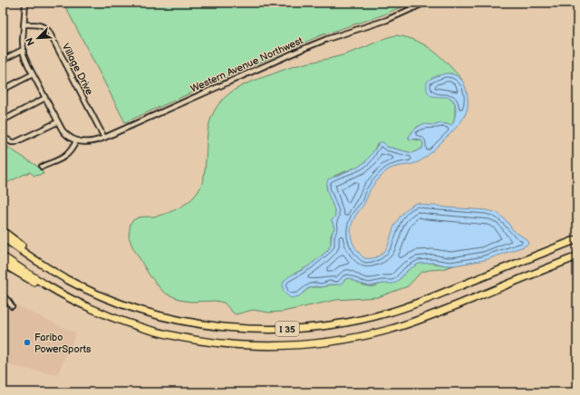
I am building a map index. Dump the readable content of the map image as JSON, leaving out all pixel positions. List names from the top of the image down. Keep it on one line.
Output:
{"streets":{"highway":["I 35"],"street":["Western Avenue Northwest","Village Drive"]},"crossings":[["Western Avenue Northwest","Village Drive"]],"places":["Faribo PowerSports"],"north":"bottom left"}
